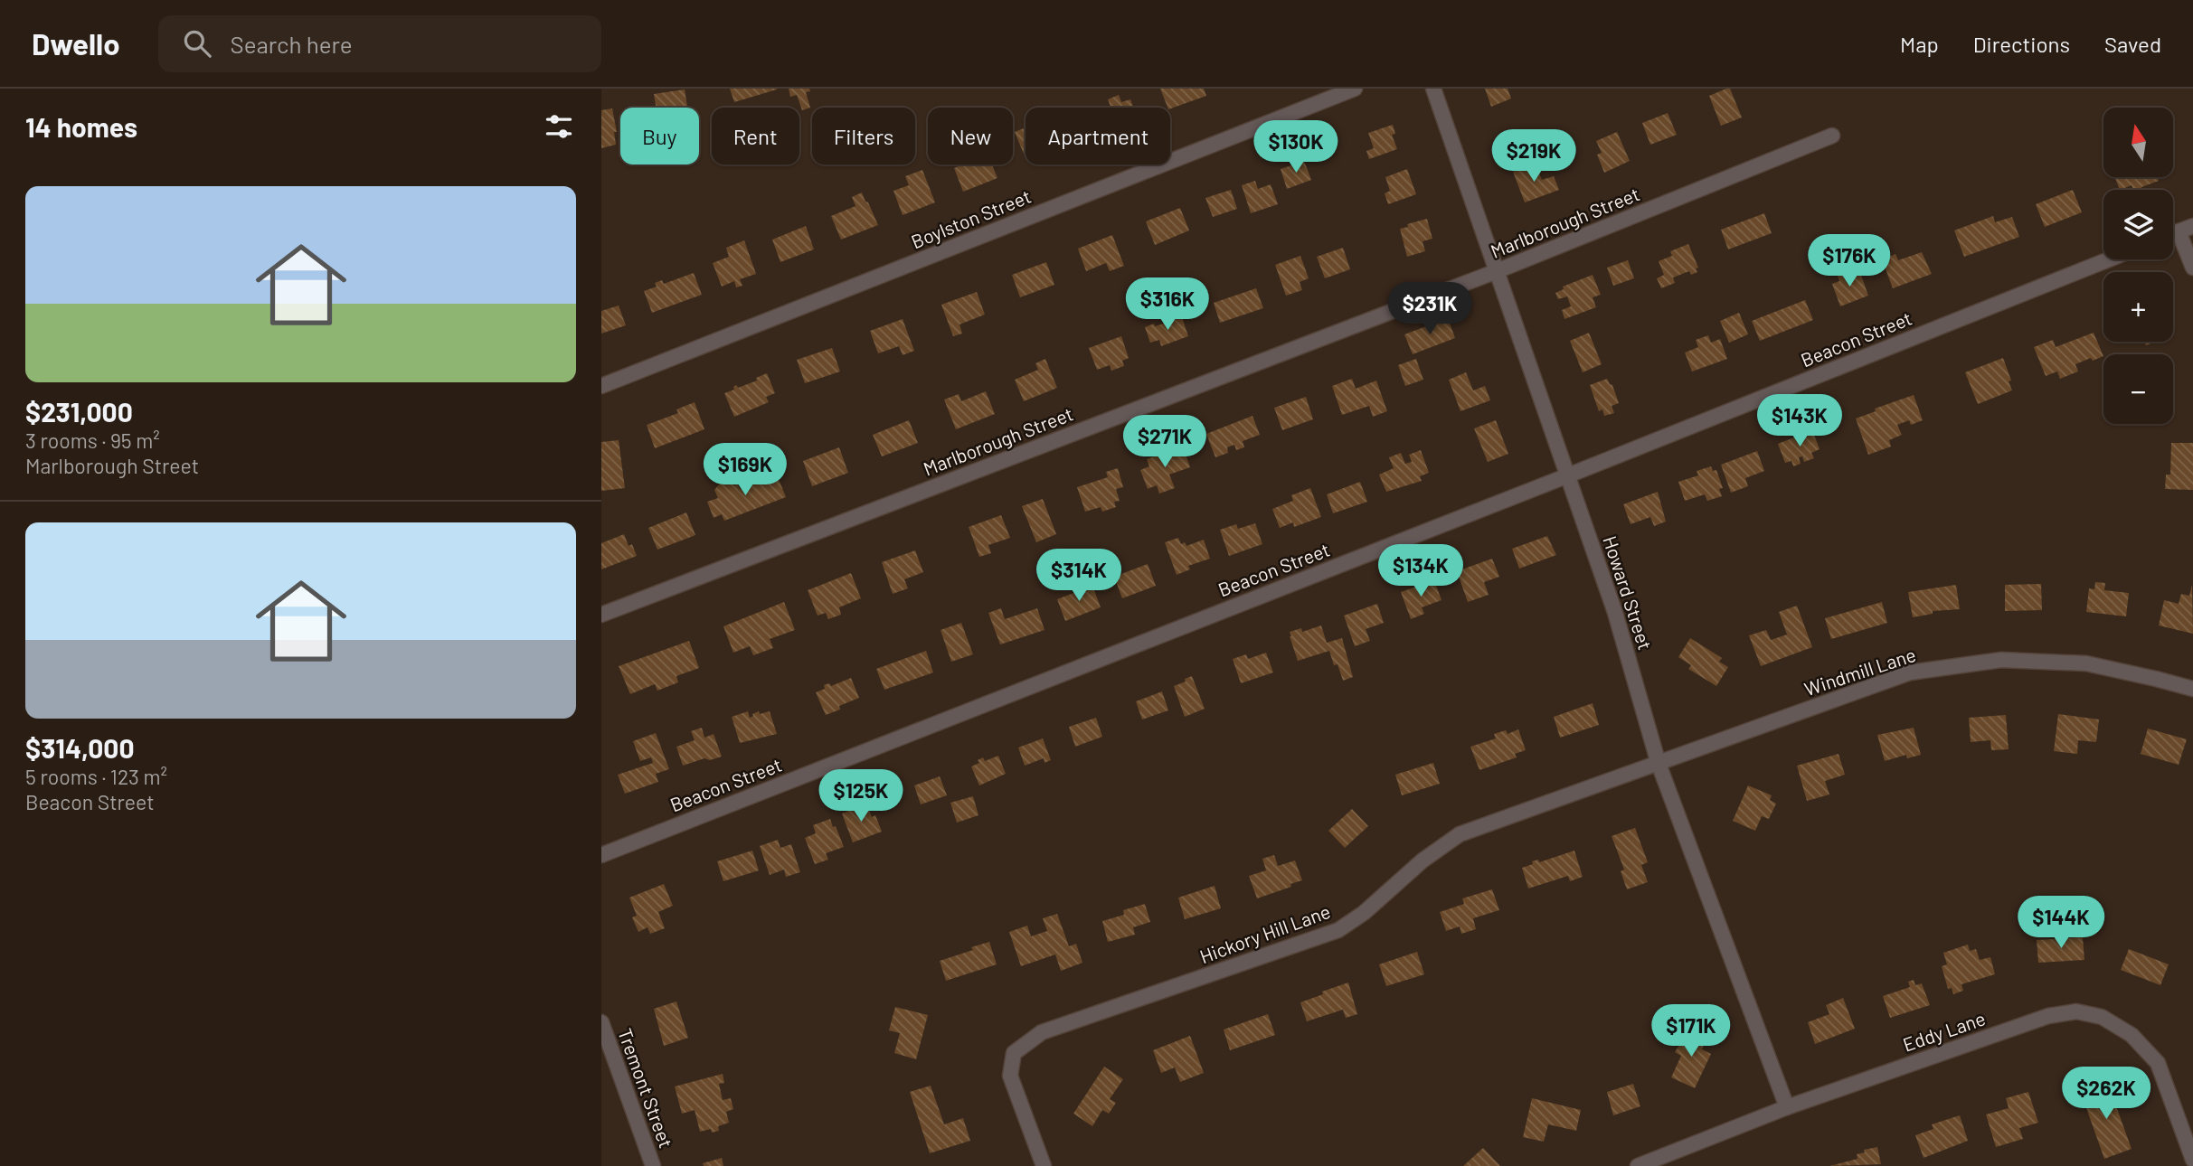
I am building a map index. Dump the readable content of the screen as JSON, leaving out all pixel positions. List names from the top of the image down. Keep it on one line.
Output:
{"streets":{"street":["Boylston Street","Marlborough Street","Beacon Street","Howard Street","Windmill Lane","Hickory Hill Lane","Eddy Lane","Tremont Street"]},"crossings":[["Marlborough Street","Howard Street"],["Beacon Street","Howard Street"],["Howard Street","Windmill Lane"],["Howard Street","Hickory Hill Lane"],["Howard Street","Eddy Lane"],["Windmill Lane","Hickory Hill Lane"]],"north":"top","page":{"header":"Dwello","search":"Search here","nav":["Map","Directions","Saved"],"heading":"14 homes","map_buttons":["+","−"],"chip":["Buy","Rent","Filters","New","Apartment"],"price":["$130K","$219K","$176K","$316K","$231K","$143K","$271K","$169K","$134K","$314K","$125K","$144K","$171K","$262K"],"list":[{"name":"$231,000","note":"3 rooms · 95 m² · Marlborough Street"},{"name":"$314,000","note":"5 rooms · 123 m² · Beacon Street"}]}}
